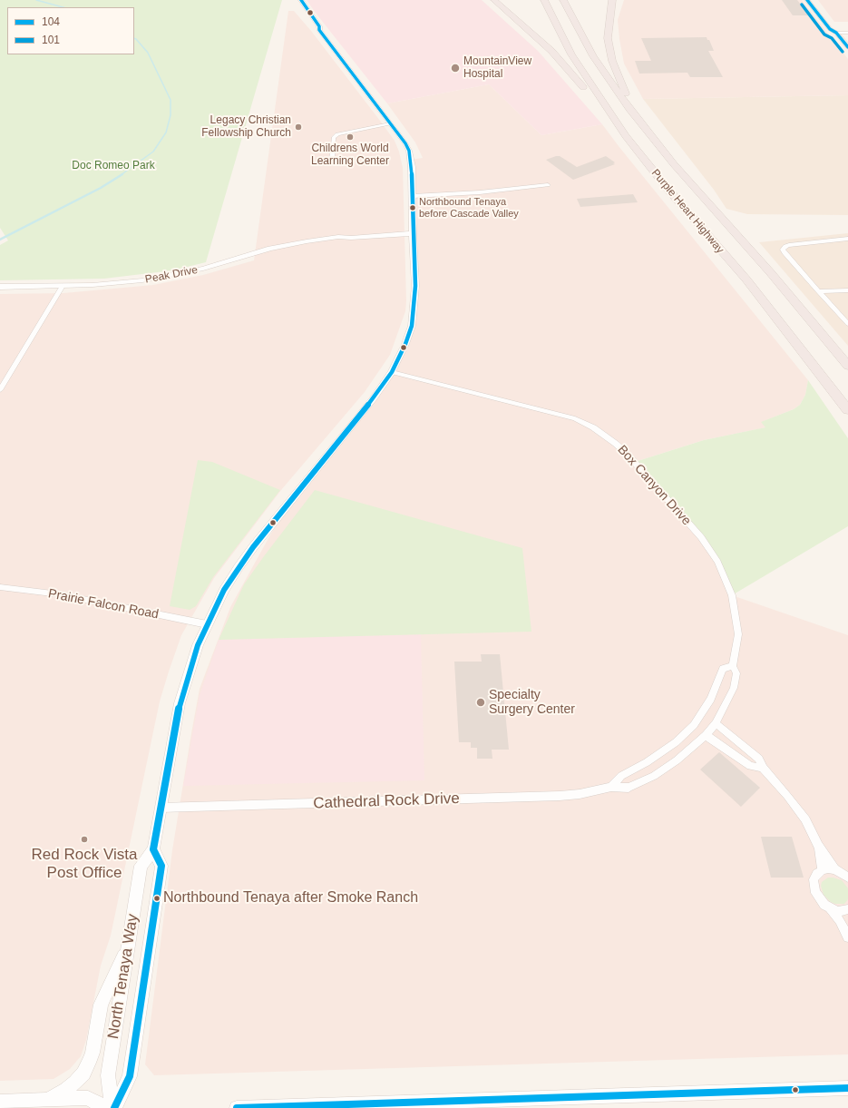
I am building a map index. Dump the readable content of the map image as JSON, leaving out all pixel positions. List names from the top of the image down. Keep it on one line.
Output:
{"streets":{"highway":["Purple Heart Highway"],"main road":["Peak Drive","North Tenaya Way"],"street":["Box Canyon Drive","Prairie Falcon Road","Cathedral Rock Drive"]},"crossings":[["Peak Drive","North Tenaya Way"],["Box Canyon Drive","Cathedral Rock Drive"],["Box Canyon Drive","North Tenaya Way"],["Prairie Falcon Road","North Tenaya Way"],["Cathedral Rock Drive","North Tenaya Way"]],"parks":["Doc Romeo Park"],"places":["MountainView Hospital","Legacy Christian Fellowship Church","Childrens World Learning Center","Northbound Tenaya before Cascade Valley","Specialty Surgery Center","Red Rock Vista Post Office","Northbound Tenaya after Smoke Ranch"],"lines":["transit line 104","transit line 101"],"legend":["104","101"]}
